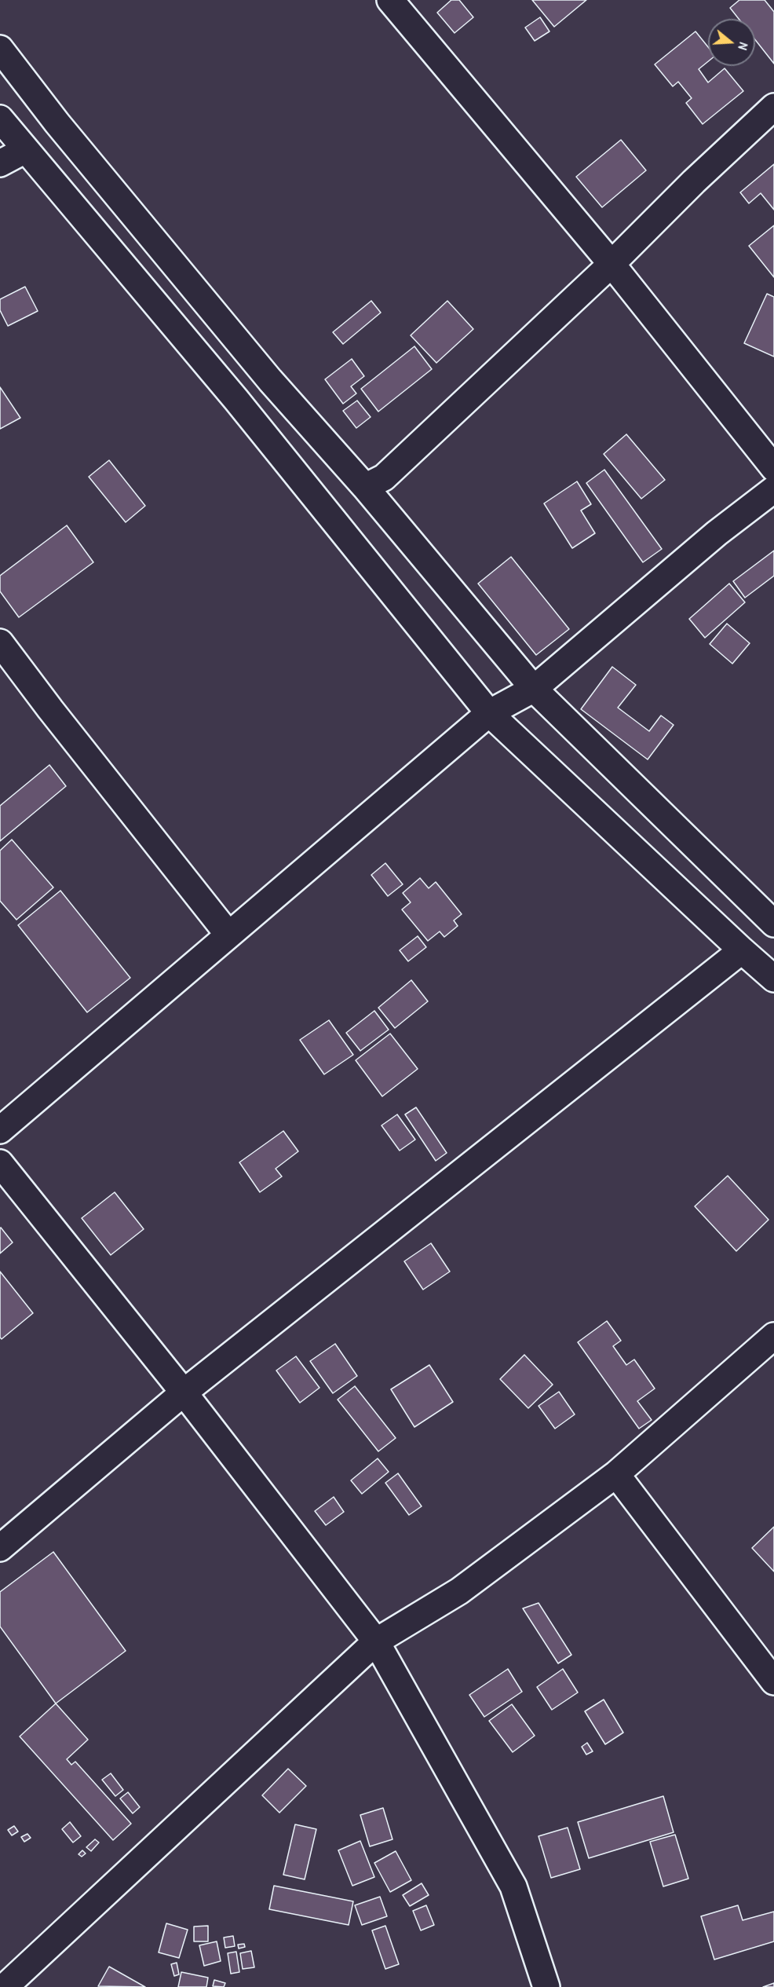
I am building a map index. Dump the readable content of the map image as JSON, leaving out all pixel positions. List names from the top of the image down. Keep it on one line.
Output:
{"north":"right"}
